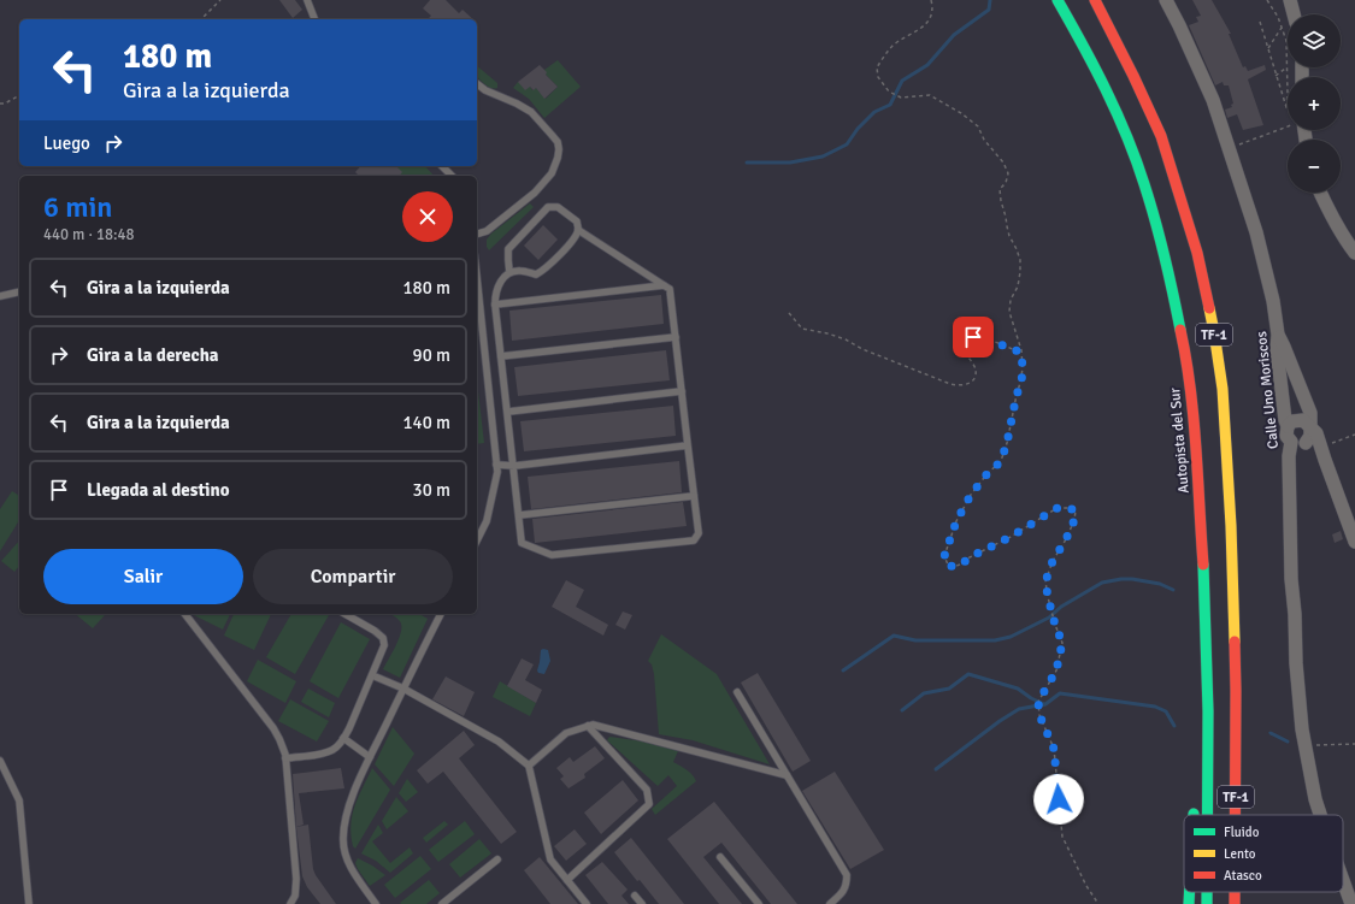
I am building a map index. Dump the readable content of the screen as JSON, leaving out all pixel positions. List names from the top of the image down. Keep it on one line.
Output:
{"streets":{"highway":["TF-1","Autopista del Sur"],"street":["Calle Uno Moriscos"]},"legend":["Fluido","Lento","Atasco"],"page":{"map_buttons":["+","−"],"turn":["180 m","Gira a la izquierda"],"then":"Luego","heading":["6 min","440 m · 18:48"],"list":[{"name":"Gira a la izquierda","value":"180 m"},{"name":"Gira a la derecha","value":"90 m"},{"name":"Gira a la izquierda","value":"140 m"},{"name":"Llegada al destino","value":"30 m"}],"buttons":["Salir","Compartir"]}}
